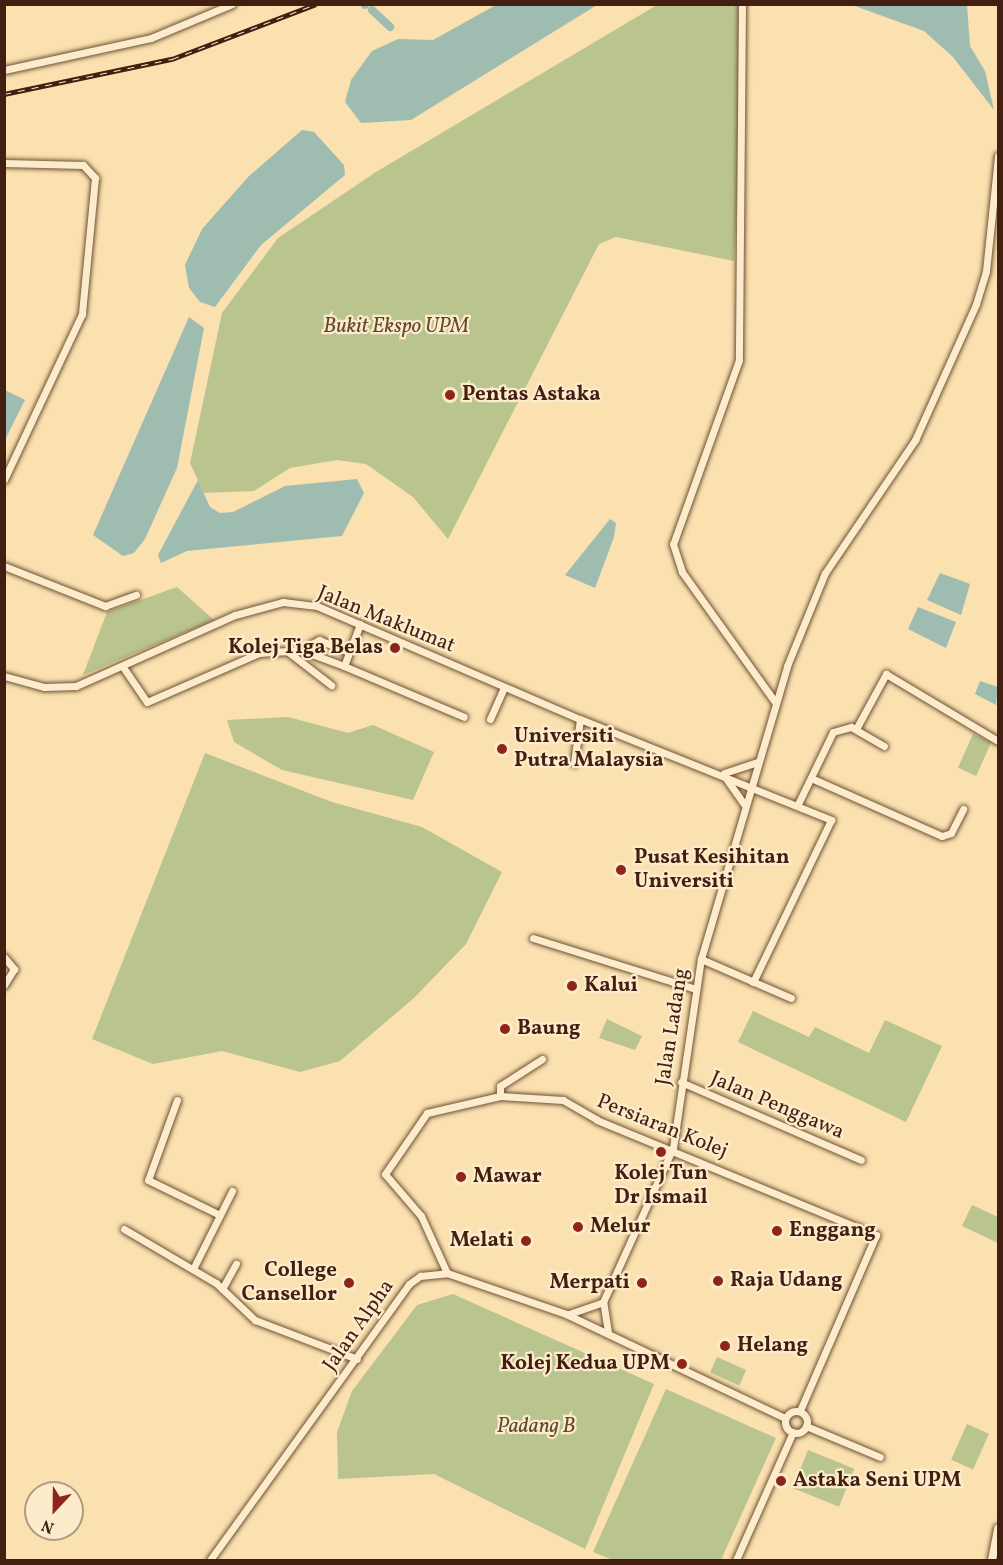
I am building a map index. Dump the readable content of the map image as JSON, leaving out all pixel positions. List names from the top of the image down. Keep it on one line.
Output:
{"streets":{"street":["Jalan Maklumat","Jalan Ladang","Jalan Penggawa","Persiaran Kolej","Jalan Alpha"]},"crossings":[["Jalan Maklumat","Jalan Ladang"],["Jalan Ladang","Jalan Penggawa"],["Jalan Ladang","Persiaran Kolej"],["Persiaran Kolej","Jalan Alpha"]],"parks":["Bukit Ekspo UPM","Padang B"],"places":["Pentas Astaka","Kolej Tiga Belas","Universiti Putra Malaysia","Pusat Kesihitan Universiti","Kalui","Baung","Kolej Tun Dr Ismail","Mawar","Melur","Enggang","Melati","Raja Udang","College Cansellor","Merpati","Helang","Kolej Kedua UPM","Astaka Seni UPM"],"north":"bottom"}
